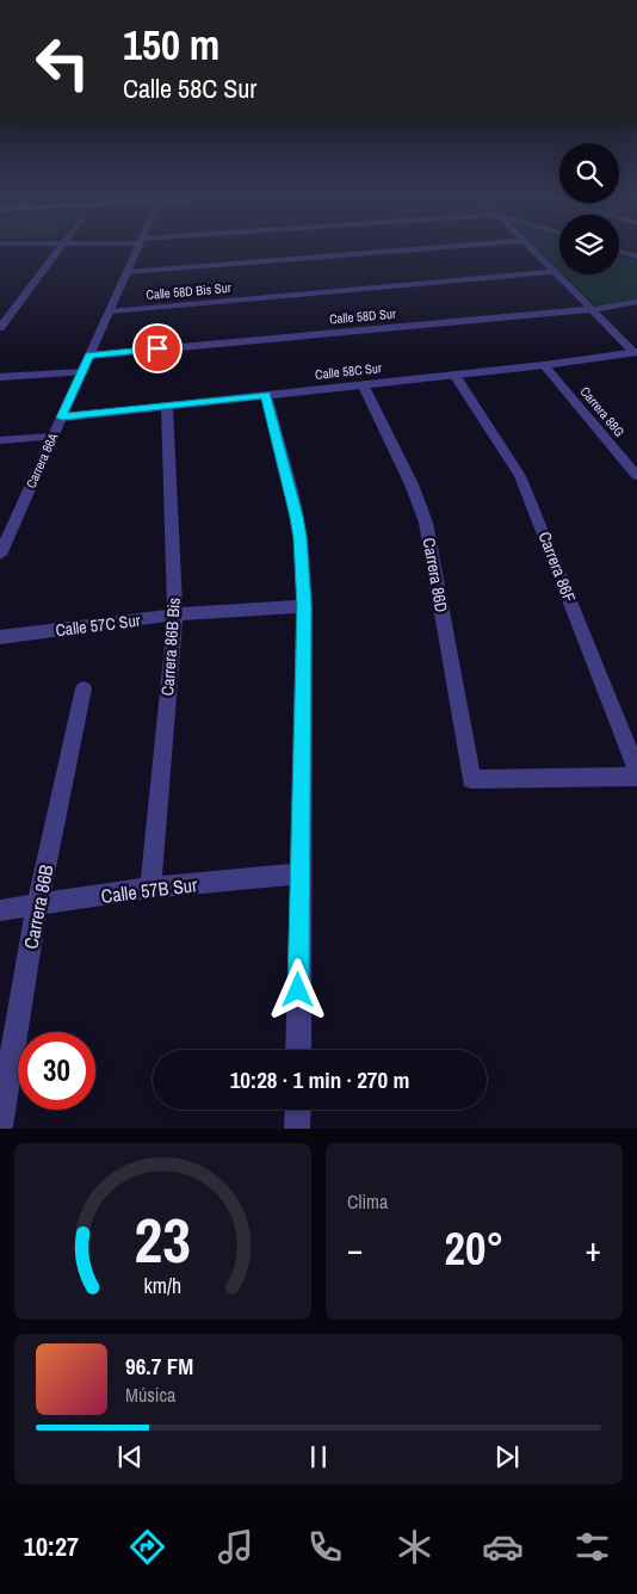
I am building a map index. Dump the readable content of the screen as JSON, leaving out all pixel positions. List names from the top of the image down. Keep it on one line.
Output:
{"streets":{"street":["Calle 58D Bis Sur","Calle 58D Sur","Calle 58C Sur","Carrera 88G","Carrera 86A","Carrera 86F","Carrera 86D","Calle 57C Sur","Carrera 86B Bis","Calle 57B Sur","Carrera 86B"]},"crossings":[["Calle 58D Bis Sur","Carrera 86A"],["Calle 58D Sur","Carrera 86A"],["Calle 58C Sur","Carrera 88G"],["Calle 58C Sur","Carrera 86A"],["Calle 58C Sur","Carrera 86F"],["Calle 58C Sur","Carrera 86D"],["Calle 58C Sur","Carrera 86B Bis"],["Calle 57C Sur","Carrera 86B Bis"],["Carrera 86B Bis","Calle 57B Sur"],["Calle 57B Sur","Carrera 86B"]],"page":{"turn":["150 m","Calle 58C Sur"],"limit":"30","trip":"10:28 · 1 min · 270 m","tile":"Clima","heat":["−","20°","+"],"song":["96.7 FM","Música"],"tabs":"10:27","gauge":["23","km/h"]}}
